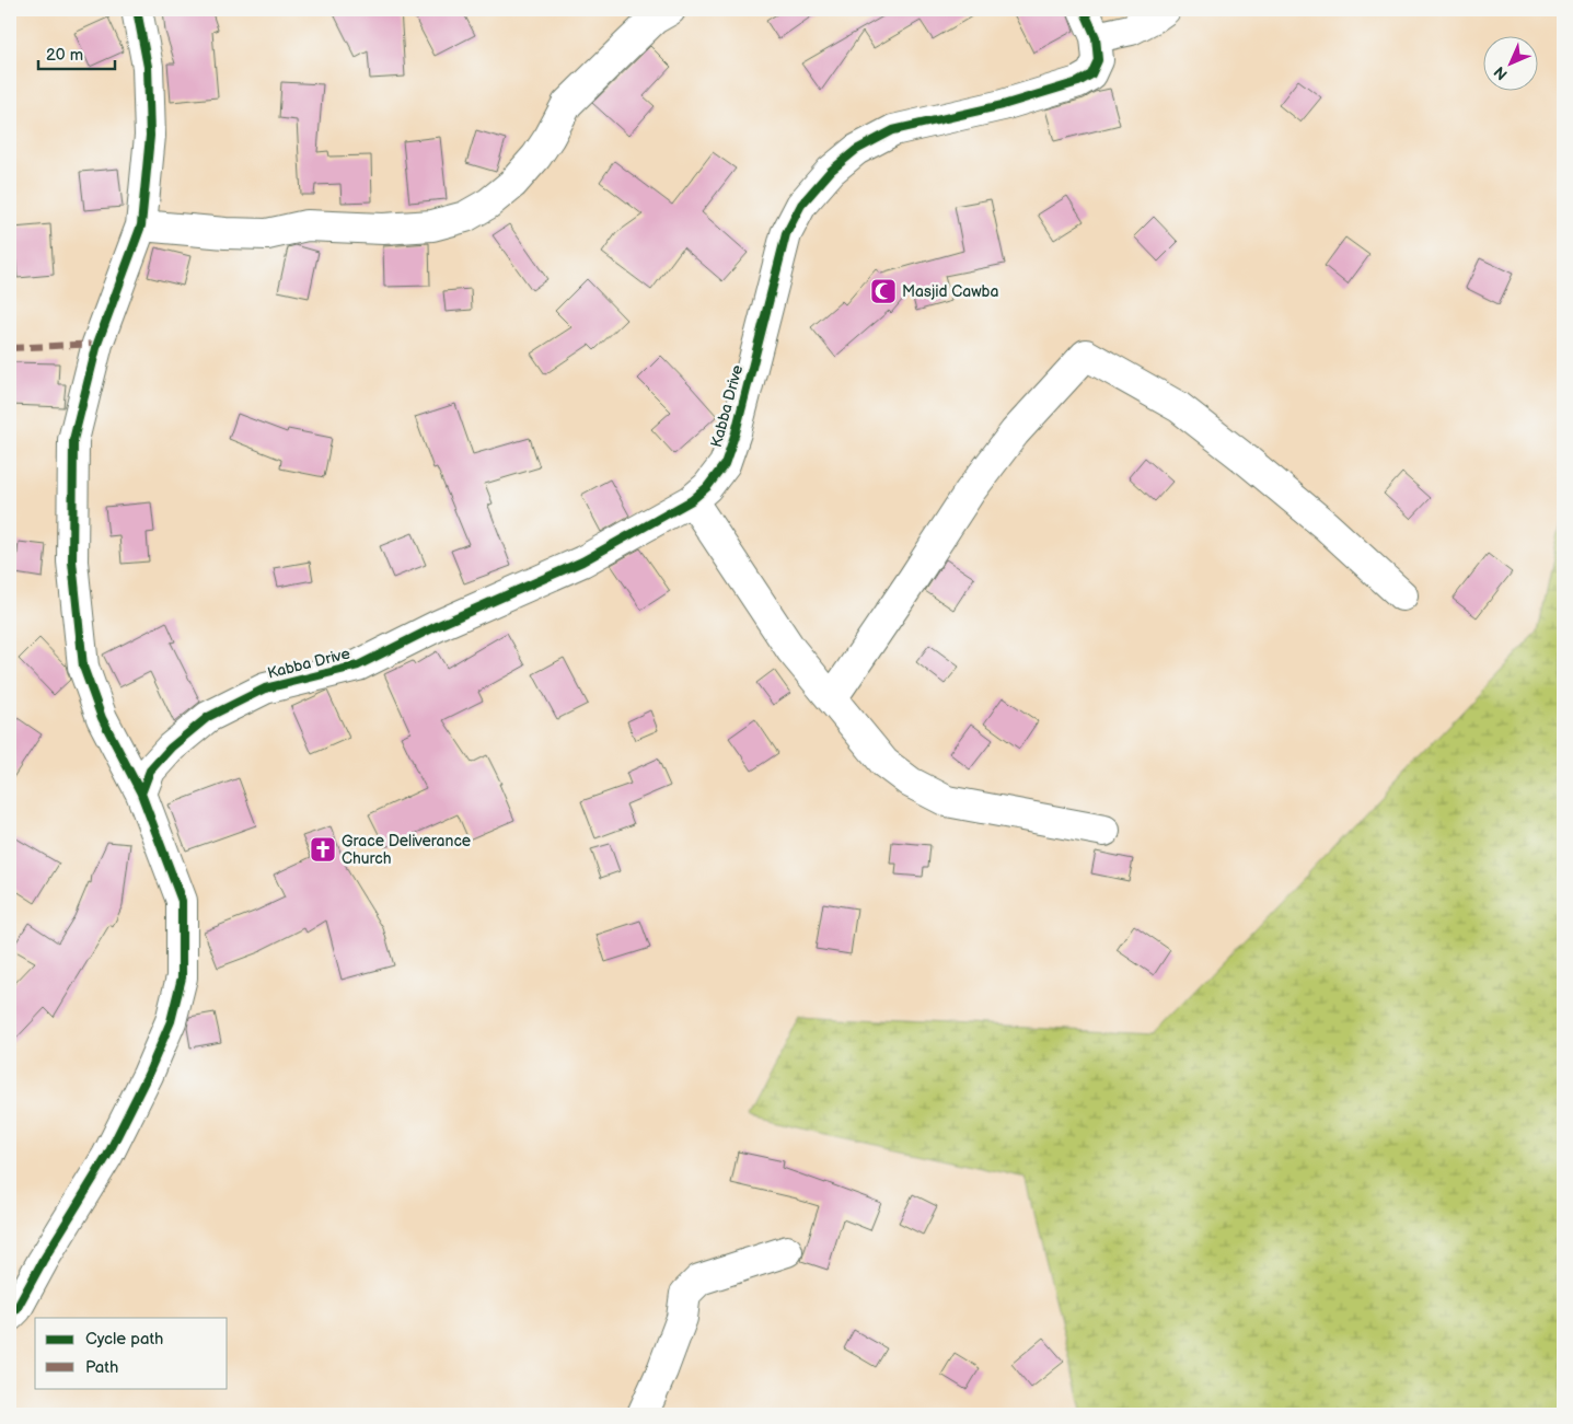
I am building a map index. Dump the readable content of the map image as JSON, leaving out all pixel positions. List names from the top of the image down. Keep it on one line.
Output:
{"streets":{"street":["Kabba Drive"]},"places":{"mosque":["Masjid Cawba"],"church":["Grace Deliverance Church"]},"legend":["Cycle path","Path"],"scale_bar":"20 m","north":"bottom left"}
